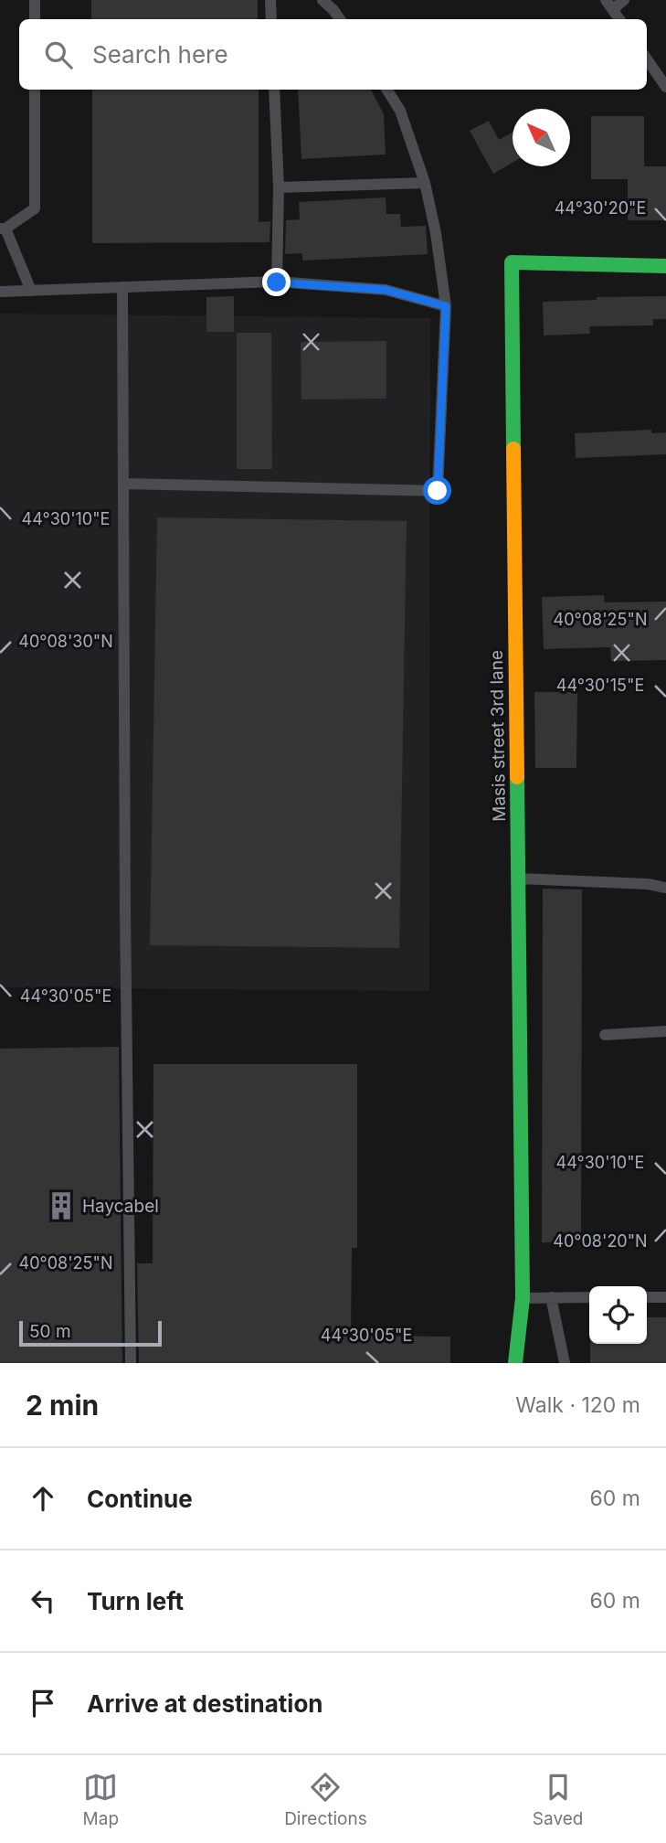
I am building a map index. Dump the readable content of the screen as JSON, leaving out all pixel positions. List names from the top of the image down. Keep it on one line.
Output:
{"streets":{"street":["Masis street 3rd lane"]},"places":{"building":["Haycabel"]},"scale_bar":"50 m","north":"top left","page":{"search":"Search here","scale":"50 m","heading":["2 min","Walk · 120 m"],"list":[["Continue","60 m"],["Turn left","60 m"],"Arrive at destination"],"nav":["Map","Directions","Saved"]},"coordinates":["44°30'20\"E","44°30'10\"E","40°08'25\"N","40°08'30\"N","44°30'15\"E","44°30'05\"E","40°08'20\"N"]}
